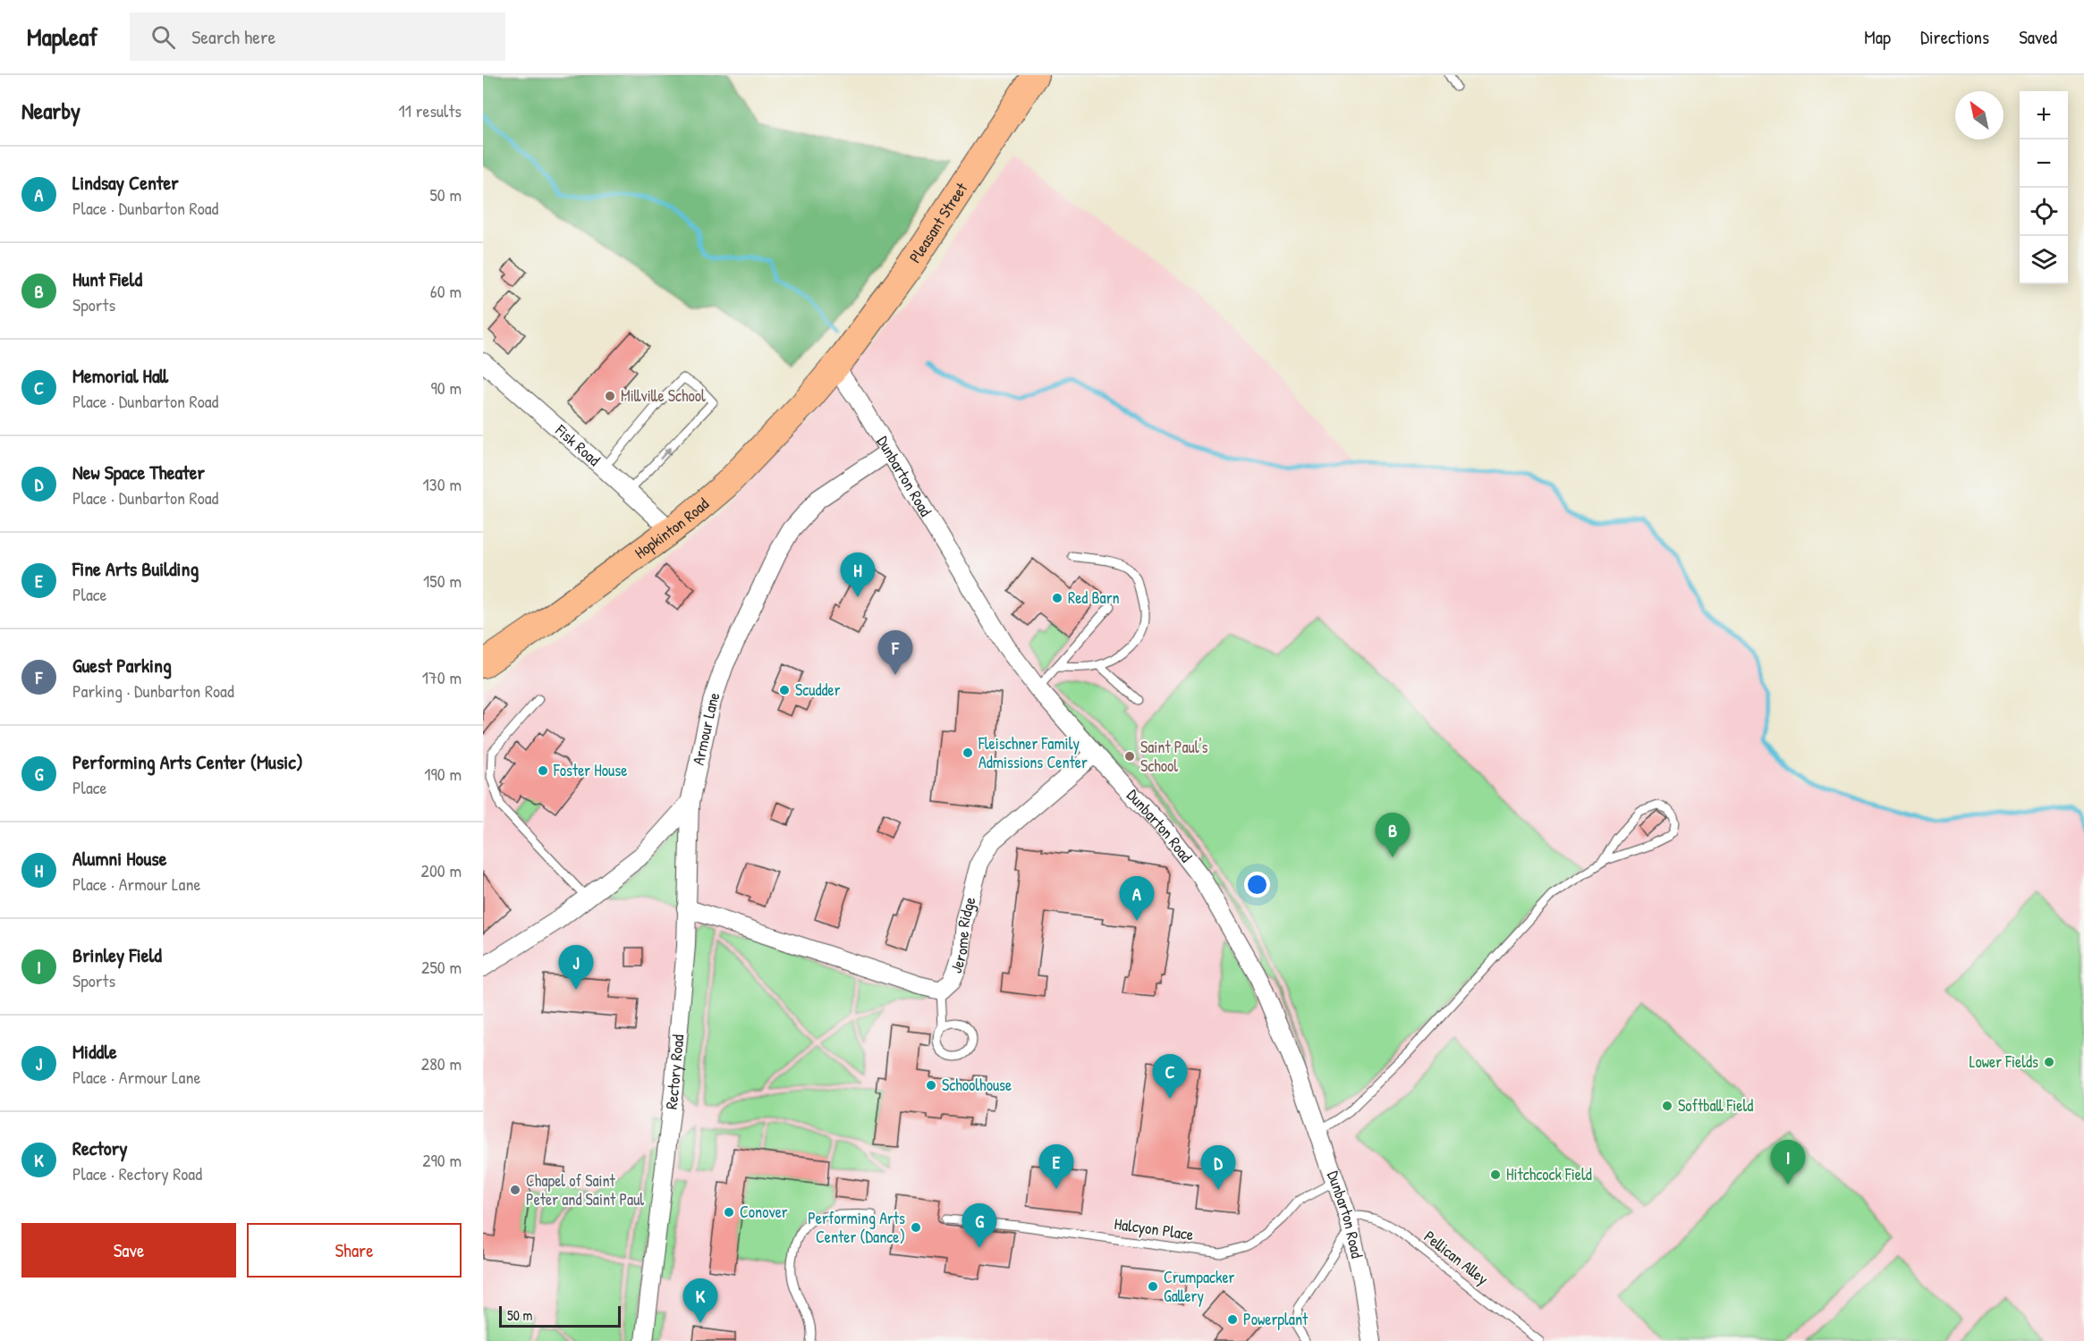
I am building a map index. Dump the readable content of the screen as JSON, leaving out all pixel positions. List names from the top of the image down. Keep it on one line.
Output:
{"streets":{"main road":["Pleasant Street","Hopkinton Road"],"street":["Fisk Road","Dunbarton Road","Armour Lane","Jerome Ridge","Rectory Road"],"lane":["Halcyon Place","Pellican Alley"]},"crossings":[["Pleasant Street","Dunbarton Road"],["Pleasant Street","Hopkinton Road"],["Fisk Road","Hopkinton Road"],["Dunbarton Road","Hopkinton Road"],["Dunbarton Road","Armour Lane"],["Dunbarton Road","Jerome Ridge"],["Dunbarton Road","Halcyon Place"],["Dunbarton Road","Pellican Alley"],["Armour Lane","Rectory Road"],["Jerome Ridge","Rectory Road"]],"places":["Millville School","Red Barn","Scudder","Fleischner Family Admissions Center","Saint Paul's School","Foster House","Lower Fields","Schoolhouse","Softball Field","Hitchcock Field","Chapel of Saint Peter and Saint Paul","Conover","Performing Arts Center (Dance)","Crumpacker Gallery","Powerplant"],"scale_bar":"50 m","north":"top left","page":{"header":"Mapleaf","search":"Search here","nav":["Map","Directions","Saved"],"heading":["Nearby","11 results"],"map_buttons":["+","−"],"list":[{"mark":"A","name":"Lindsay Center","note":"Place · Dunbarton Road","value":"50 m"},{"mark":"B","name":"Hunt Field","note":"Sports","value":"60 m"},{"mark":"C","name":"Memorial Hall","note":"Place · Dunbarton Road","value":"90 m"},{"mark":"D","name":"New Space Theater","note":"Place · Dunbarton Road","value":"130 m"},{"mark":"E","name":"Fine Arts Building","note":"Place","value":"150 m"},{"mark":"F","name":"Guest Parking","note":"Parking · Dunbarton Road","value":"170 m"},{"mark":"G","name":"Performing Arts Center (Music)","note":"Place","value":"190 m"},{"mark":"H","name":"Alumni House","note":"Place · Armour Lane","value":"200 m"},{"mark":"I","name":"Brinley Field","note":"Sports","value":"250 m"},{"mark":"J","name":"Middle","note":"Place · Armour Lane","value":"280 m"},{"mark":"K","name":"Rectory","note":"Place · Rectory Road","value":"290 m"}],"pins":["H","F","B","A","J","C","I","E","D","G","K"],"buttons":["Save","Share"],"scale":"50 m"}}
